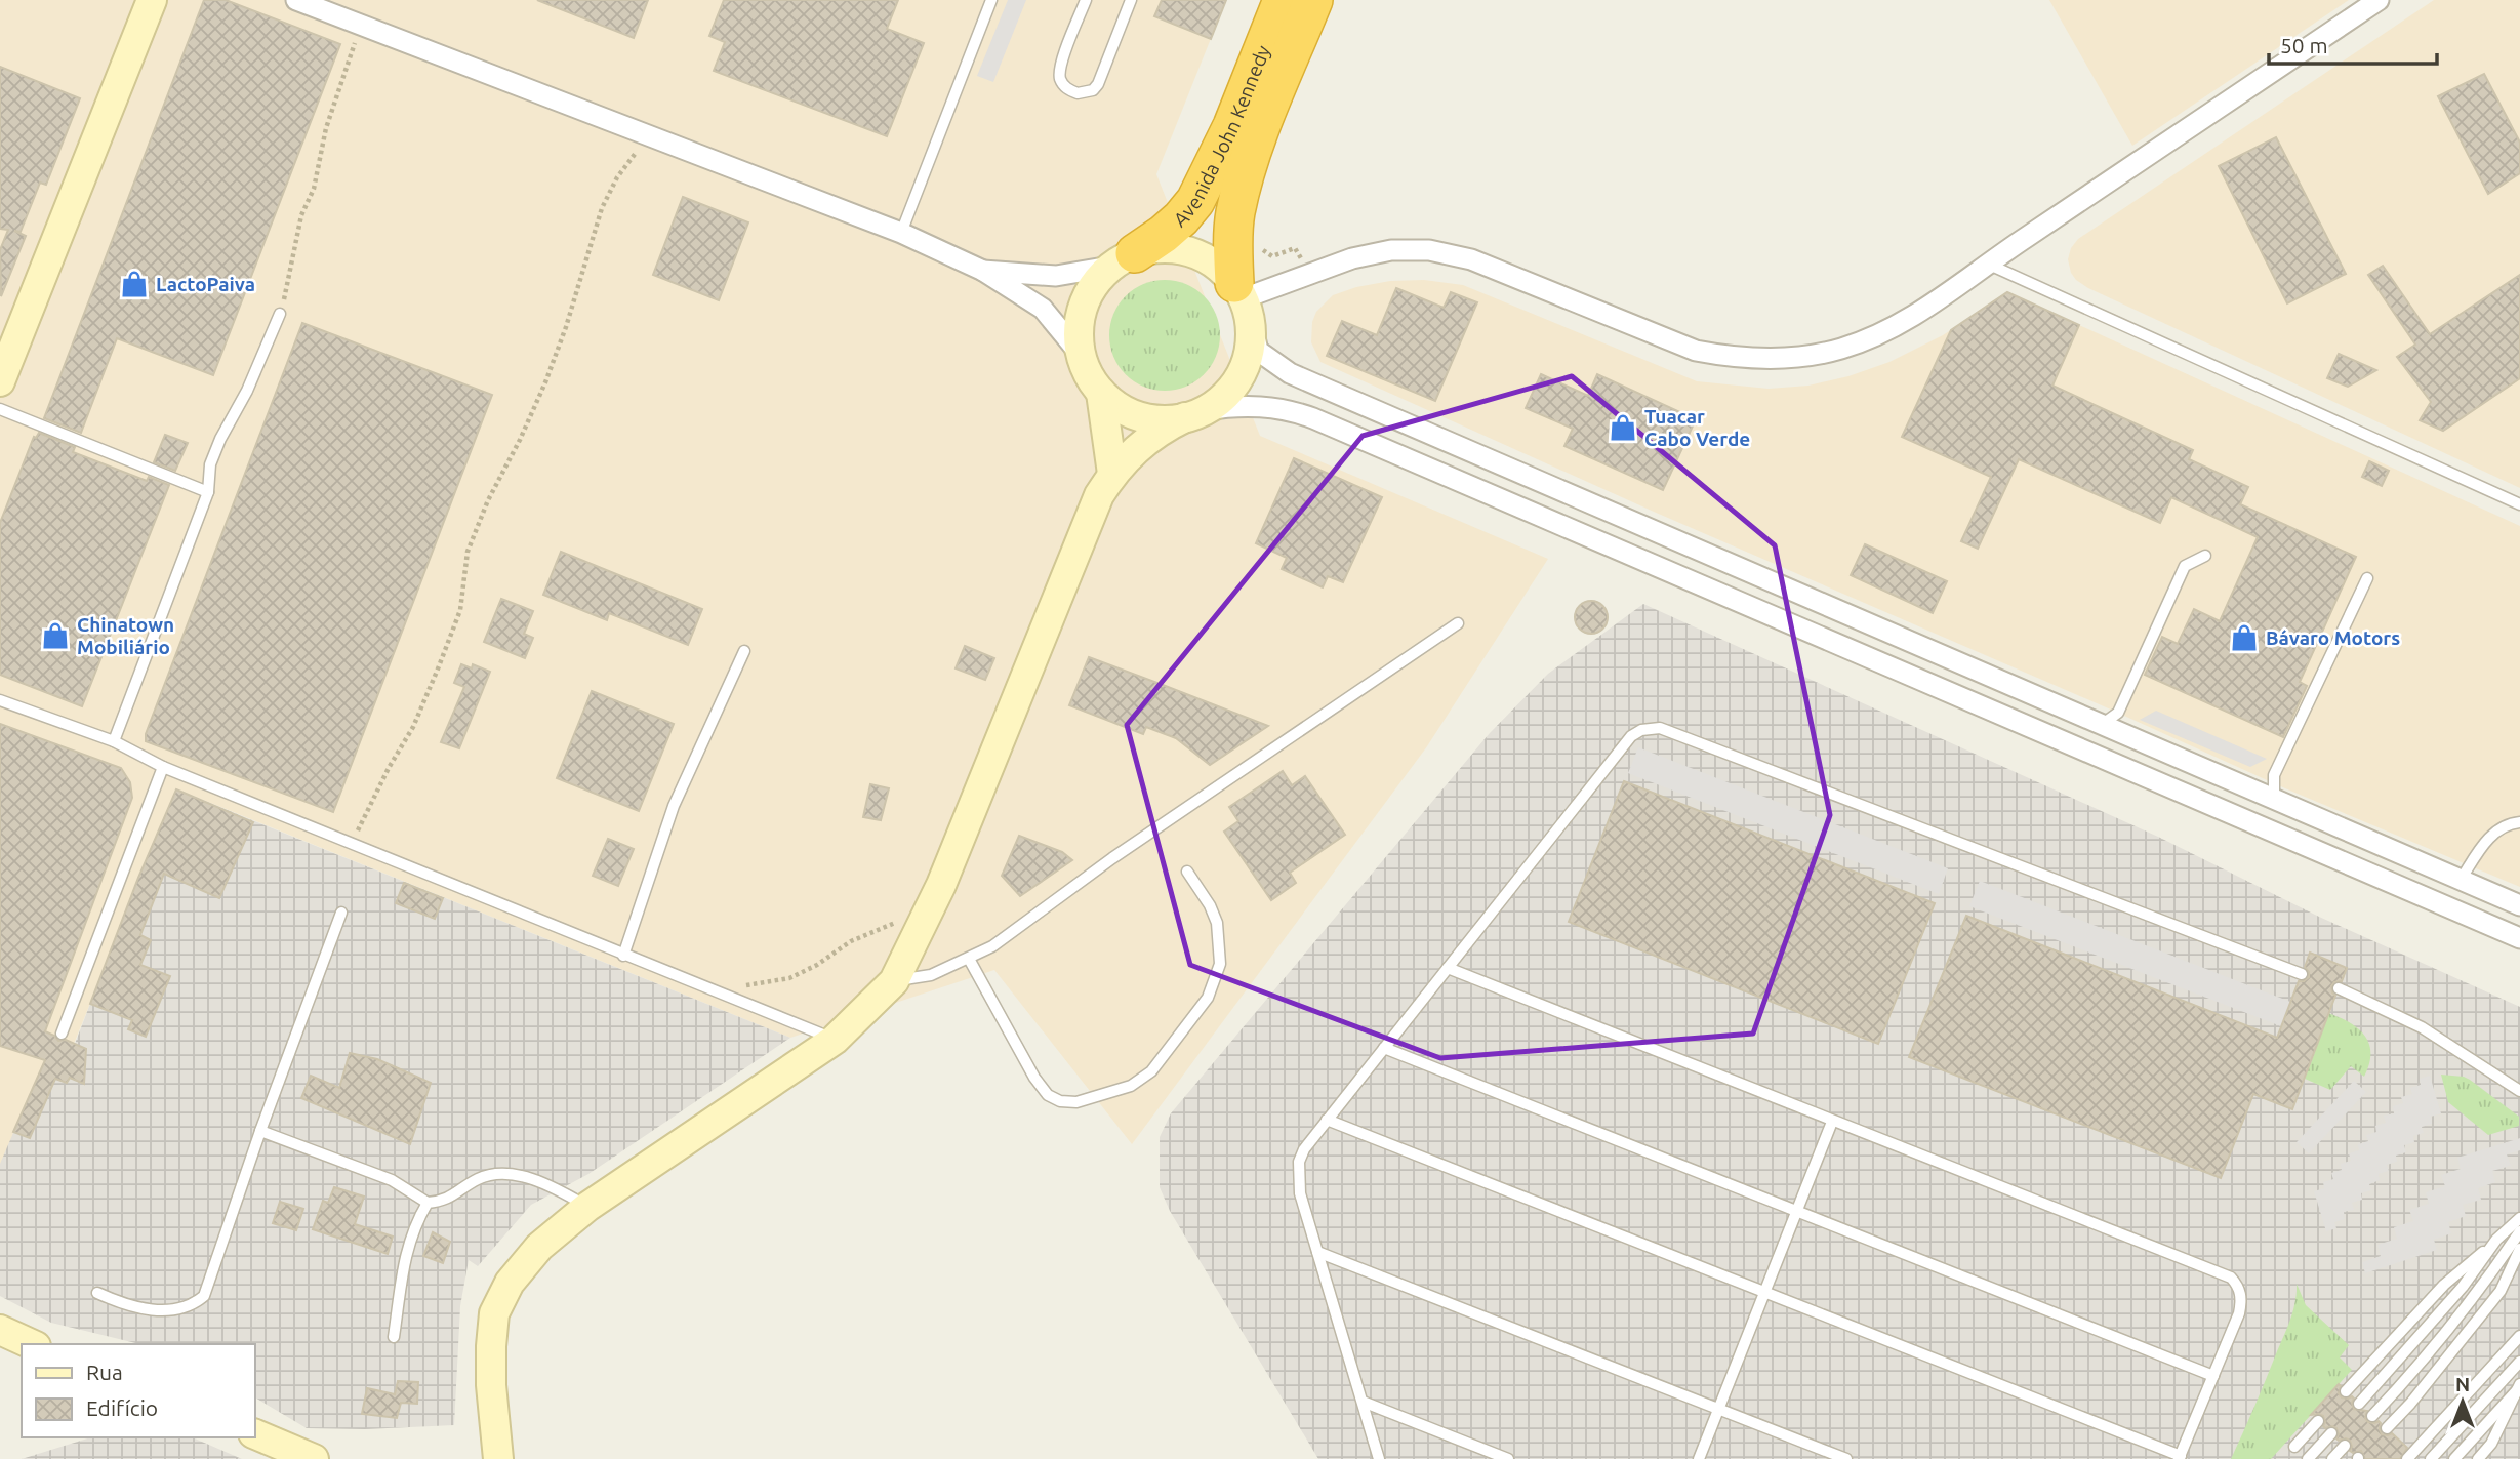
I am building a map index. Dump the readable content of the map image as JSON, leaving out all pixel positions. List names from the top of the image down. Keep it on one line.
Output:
{"streets":{"highway":["Avenida John Kennedy"]},"places":{"shop":["LactoPaiva","Tuacar Cabo Verde","Chinatown Mobiliário","Bávaro Motors"]},"legend":["Rua","Edifício"],"scale_bar":"50 m","north":"top"}
